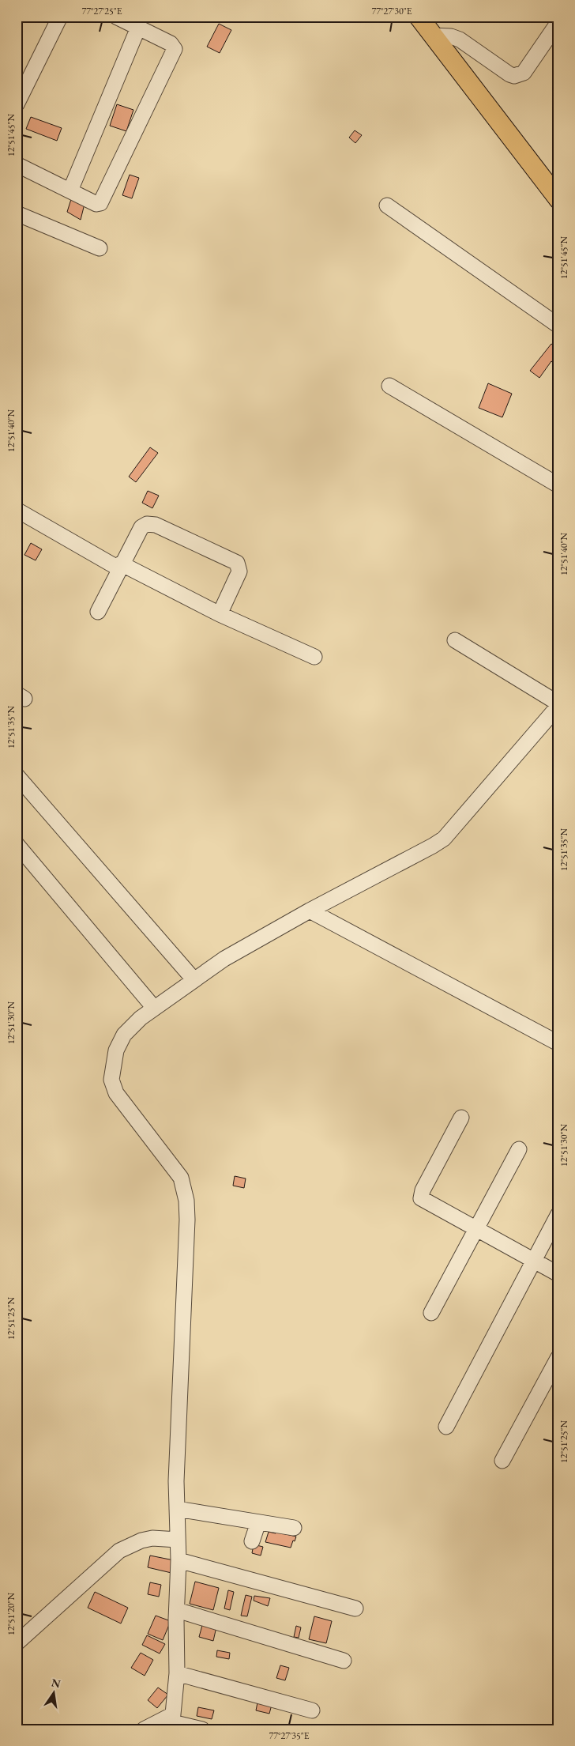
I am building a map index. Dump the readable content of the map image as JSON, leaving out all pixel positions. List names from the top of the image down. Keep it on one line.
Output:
{"north":"top","coordinates":["77°27'25\"E","77°27'30\"E","12°51'45\"N","12°51'40\"N","12°51'35\"N","12°51'30\"N","12°51'25\"N","12°51'20\"N","77°27'35\"E"]}
